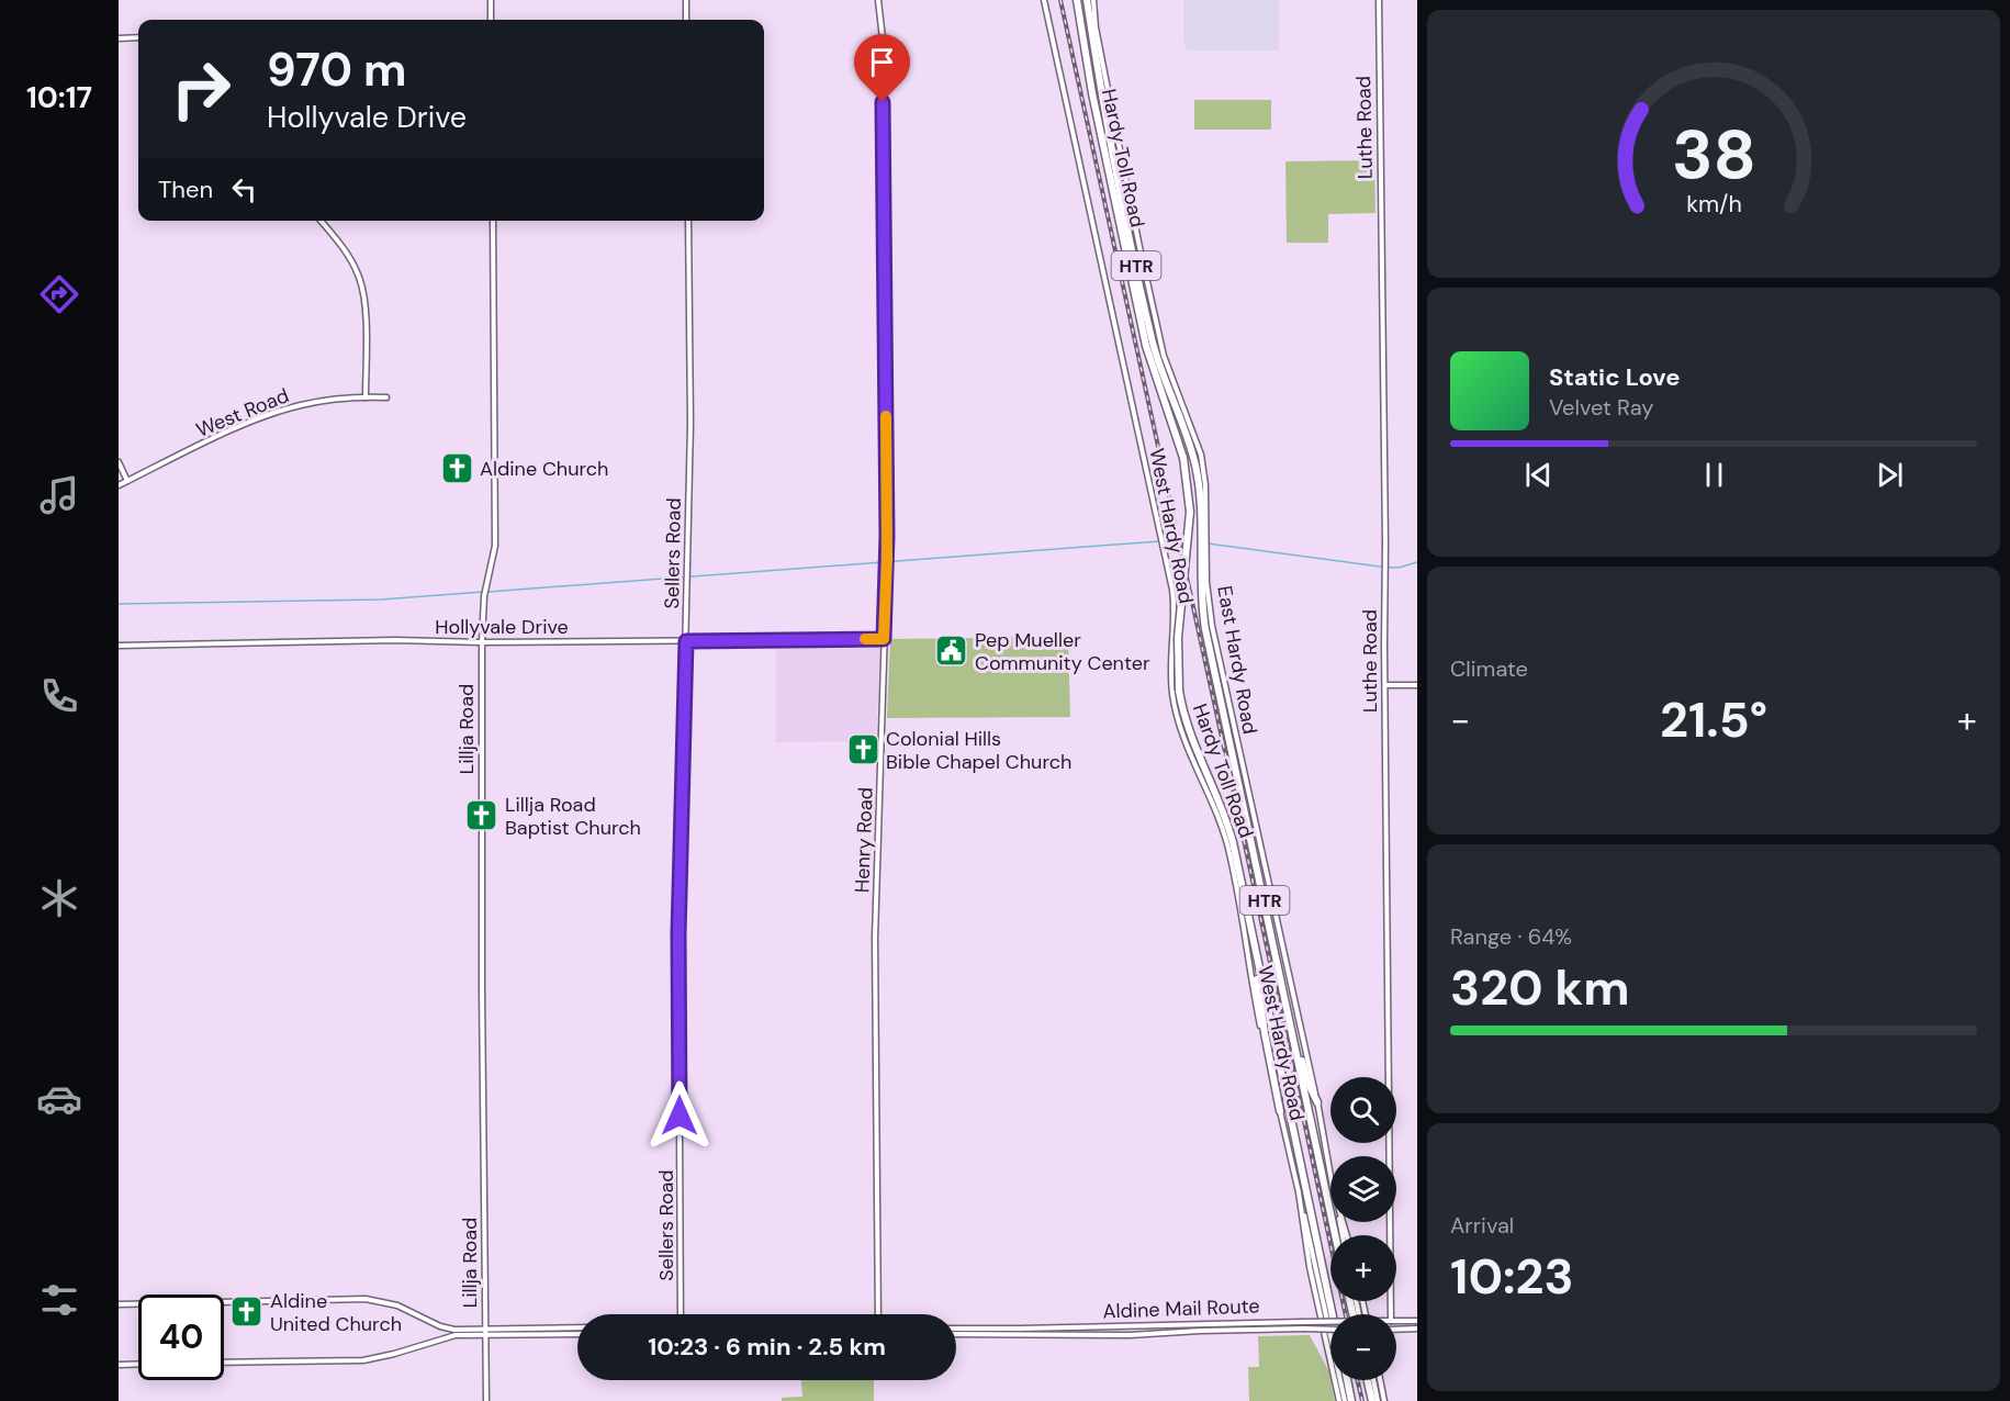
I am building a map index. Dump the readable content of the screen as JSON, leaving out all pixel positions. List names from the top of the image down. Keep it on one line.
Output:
{"streets":{"highway":["Hardy Toll Road","HTR"],"street":["Luthe Road","West Road","West Hardy Road","Sellers Road","Hollyvale Drive","East Hardy Road","Lillja Road","Henry Road","Aldine Mail Route"]},"crossings":[["Sellers Road","Hollyvale Drive"],["Hollyvale Drive","Lillja Road"],["Hollyvale Drive","Henry Road"]],"places":{"church":["Aldine Church","Colonial Hills Bible Chapel Church","Lillja Road Baptist Church","Aldine United Church"],"public building":["Pep Mueller Community Center"]},"page":{"tabs":"10:17","turn":["970 m","Hollyvale Drive"],"then":"Then","song":["Static Love","Velvet Ray"],"tile":["Climate",["Range · 64%","320 km"],["Arrival","10:23"]],"heat":["−","21.5°","+"],"map_buttons":["+","−"],"limit":"40","trip":"10:23 · 6 min · 2.5 km","gauge":["38","km/h"]}}
